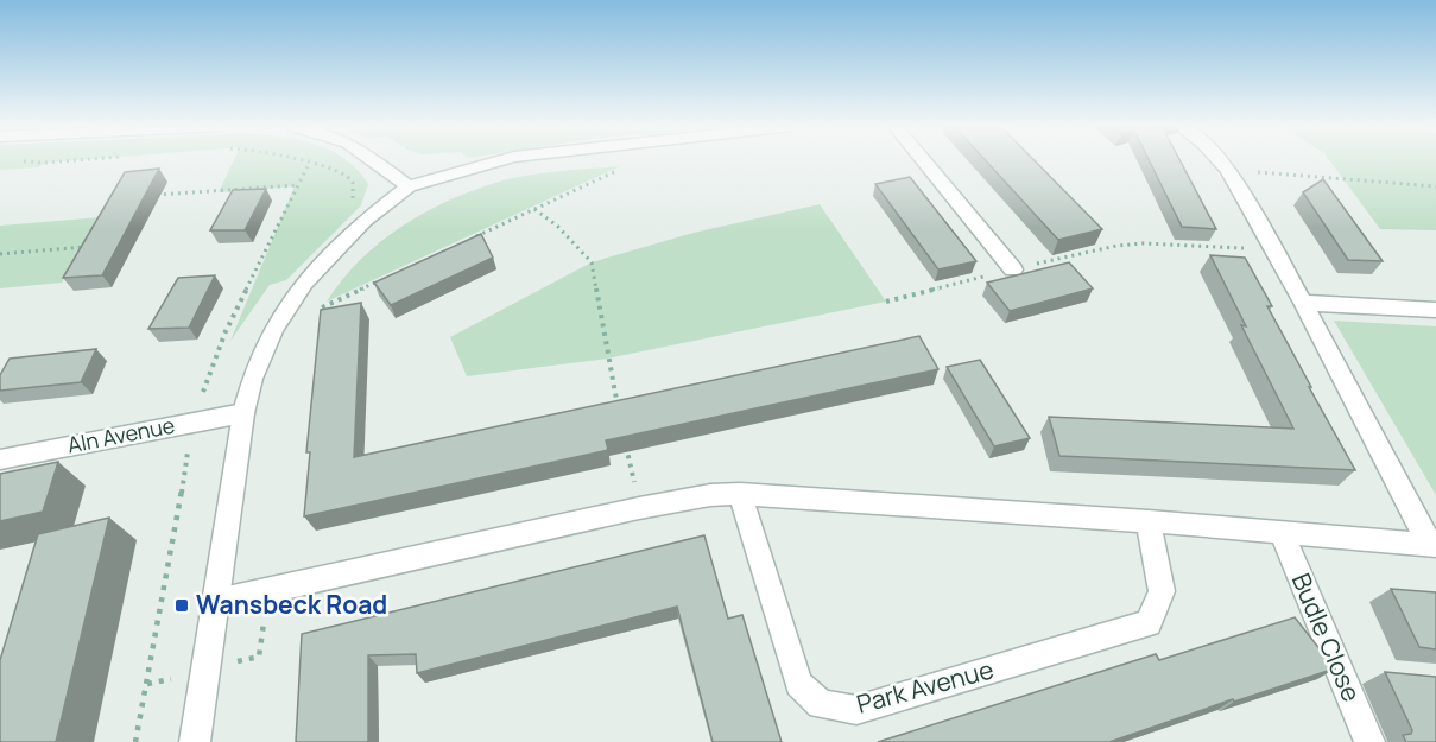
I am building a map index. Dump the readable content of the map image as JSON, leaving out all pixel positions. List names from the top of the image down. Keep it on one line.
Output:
{"streets":{"street":["Aln Avenue","Budle Close","Park Avenue"]},"places":{"transit":["Wansbeck Road"]}}
